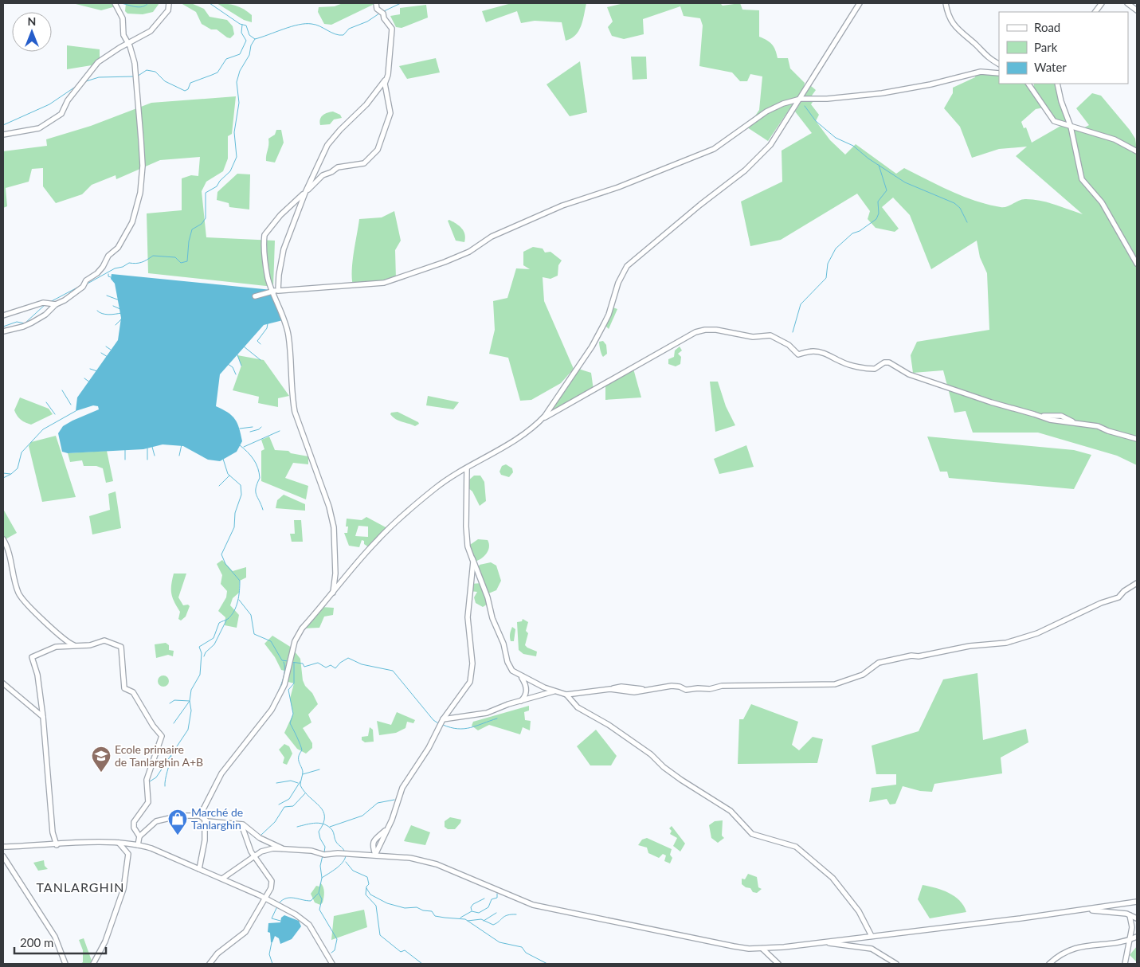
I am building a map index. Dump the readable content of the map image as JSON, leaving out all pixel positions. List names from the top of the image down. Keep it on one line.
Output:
{"districts":["TANLARGHIN"],"places":{"school or university":["Ecole primaire de Tanlarghin A+B"],"shop":["Marché de Tanlarghin"]},"legend":["Road","Park","Water"],"scale_bar":"200 m","north":"top"}
